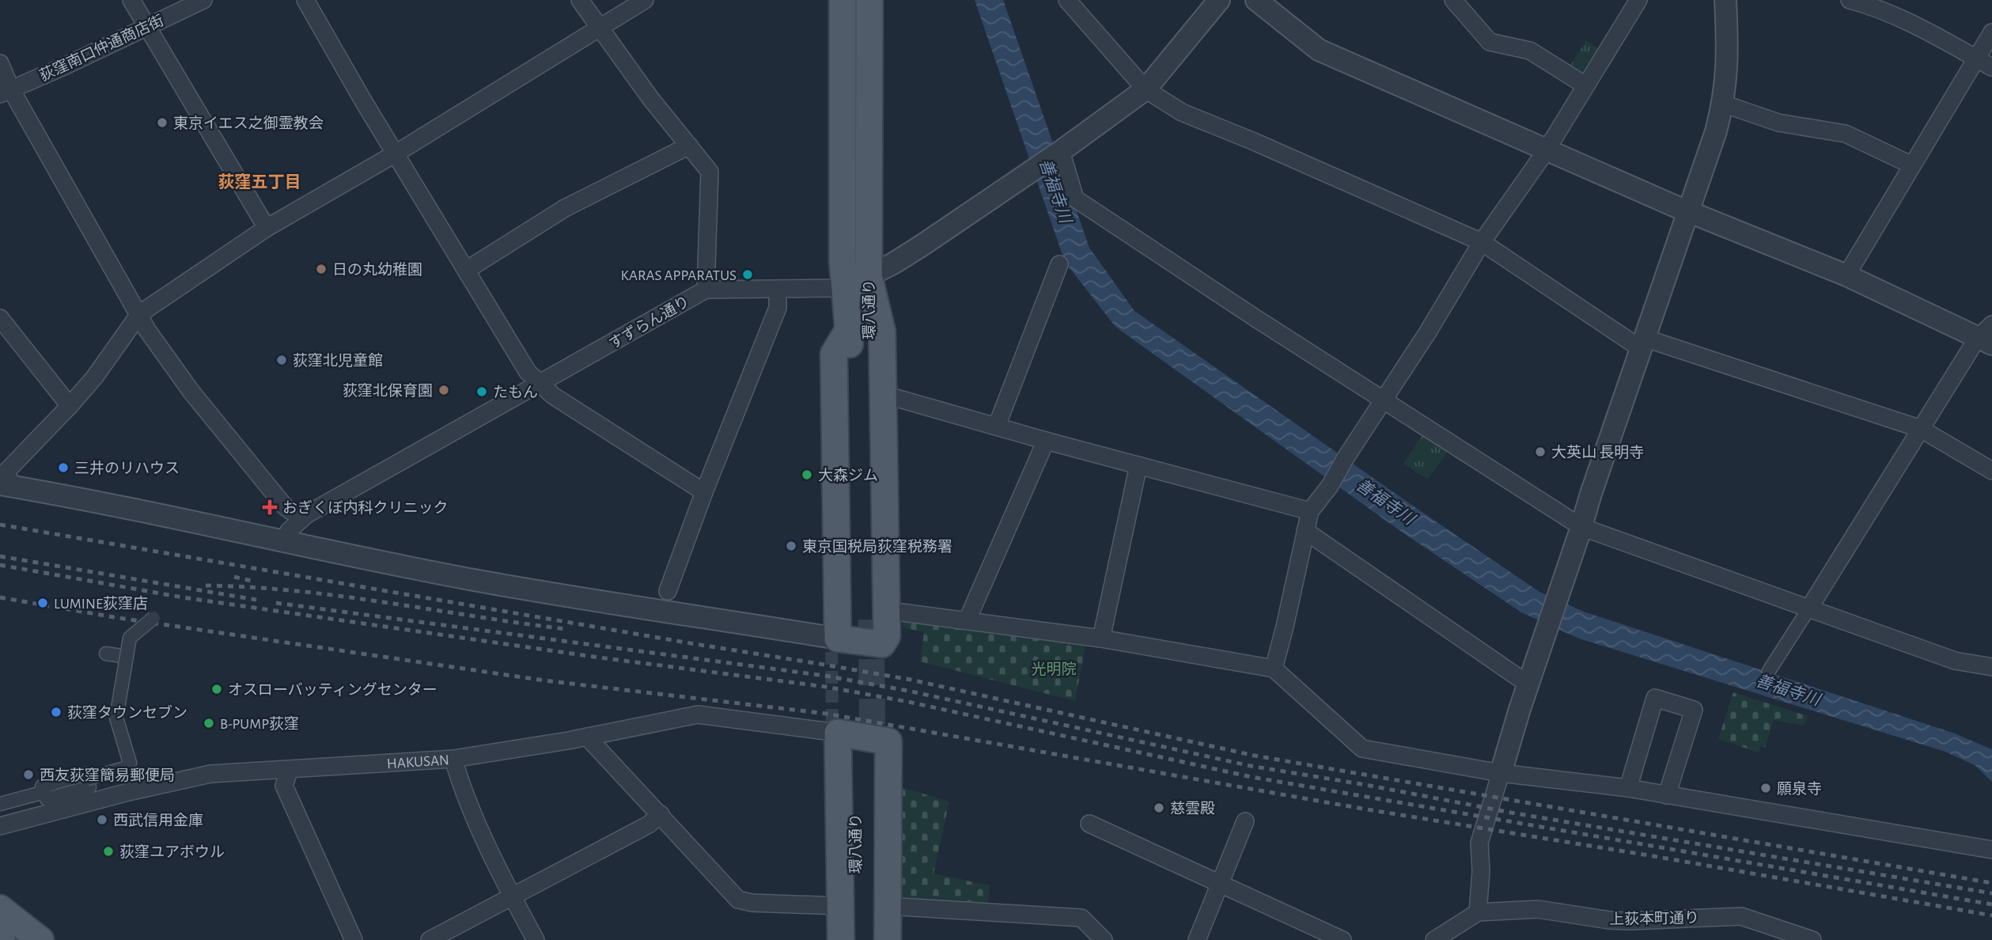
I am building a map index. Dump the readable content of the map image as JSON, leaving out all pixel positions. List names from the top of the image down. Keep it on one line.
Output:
{"streets":{"main road":["環八通り"],"street":["荻窪南口仲通商店街","すずらん通り","HAKUSAN","上荻本町通り"]},"crossings":[["環八通り","すずらん通り"],["環八通り","HAKUSAN"]],"districts":["荻窪五丁目"],"water":["善福寺川"],"parks":["光明院"],"places":{"other":["東京イエス之御霊教会","日の丸幼稚園","KARAS APPARATUS","荻窪北児童館","荻窪北保育園","たもん","大英山 長明寺","三井のリハウス","大森ジム","東京国税局荻窪税務署","LUMINE荻窪店","オスローバッティングセンター","荻窪タウンセブン","B-PUMP荻窪","西友荻窪簡易郵便局","願泉寺","慈雲殿","西武信用金庫","荻窪ユアボウル"],"health":["おぎくぼ内科クリニック"]}}
